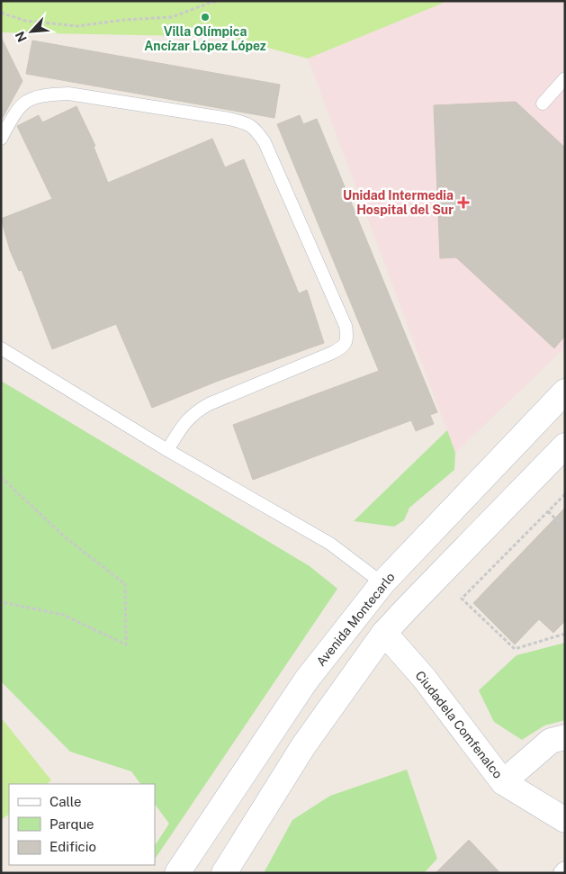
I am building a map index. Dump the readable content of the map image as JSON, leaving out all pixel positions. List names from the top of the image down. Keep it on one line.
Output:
{"streets":{"main road":["Avenida Montecarlo","Ciudadela Comfenalco"]},"places":{"other":["Villa Olímpica Ancízar López López"],"health":["Unidad Intermedia Hospital del Sur"]},"legend":["Calle","Parque","Edificio"],"north":"bottom left"}
